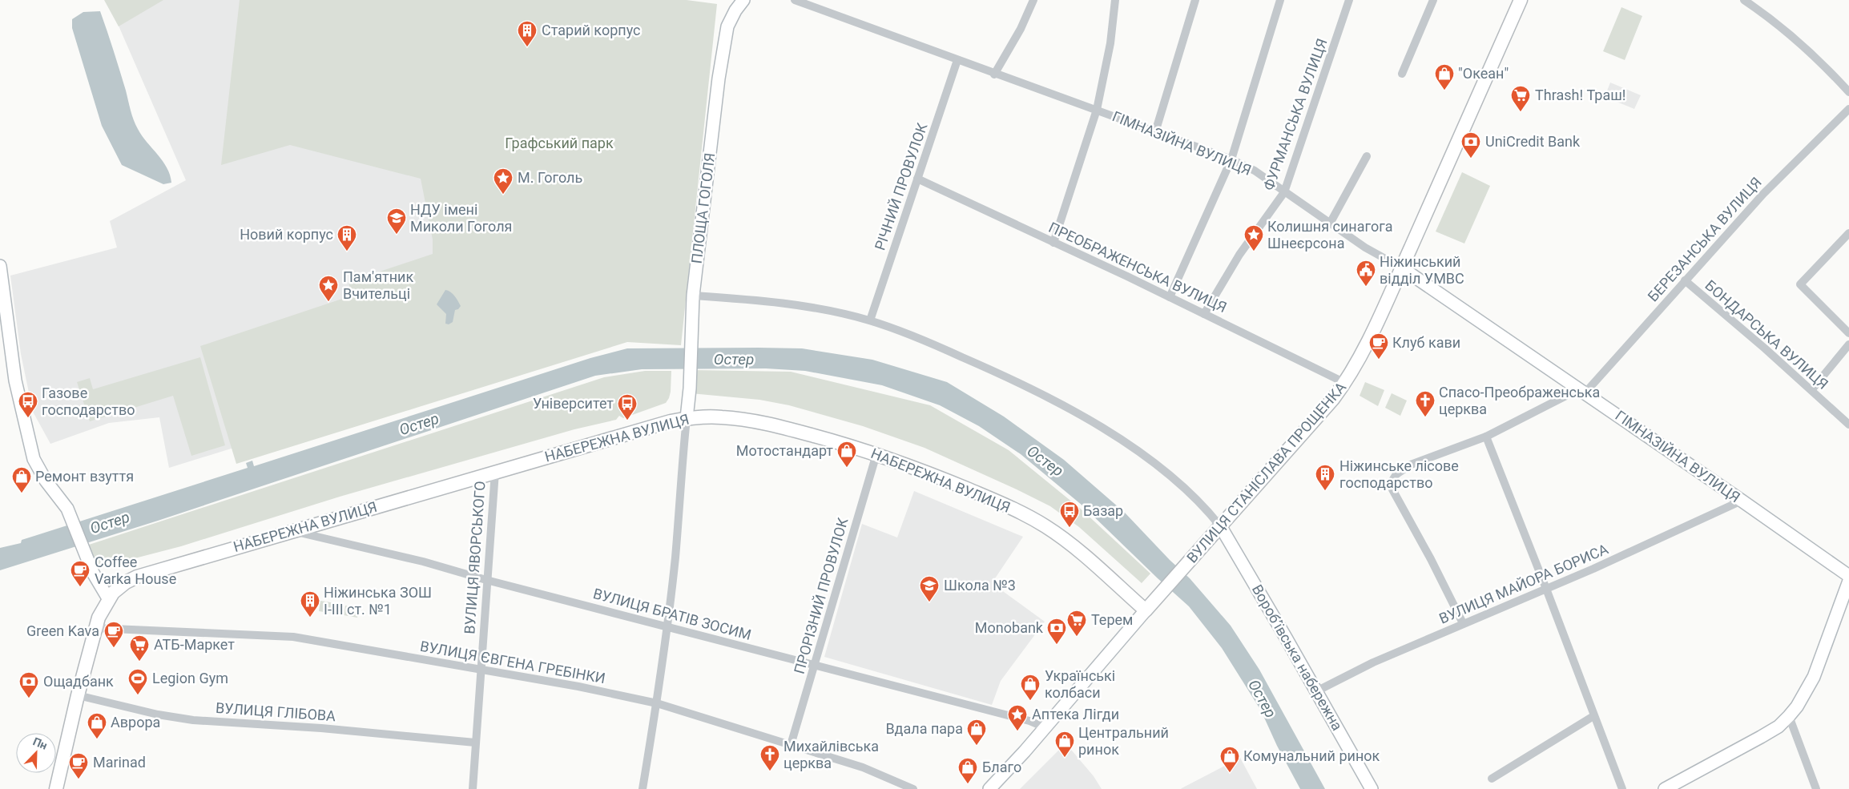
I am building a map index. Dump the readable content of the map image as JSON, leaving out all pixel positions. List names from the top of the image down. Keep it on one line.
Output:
{"streets":{"main road":["НАБЕРЕЖНА ВУЛИЦЯ","ВУЛИЦЯ СТАНІСЛАВА ПРОЩЕНКА"],"street":["ФУРМАНСЬКА ВУЛИЦЯ","ГІМНАЗІЙНА ВУЛИЦЯ","РІЧНИЙ ПРОВУЛОК","ПЛОЩА ГОГОЛЯ","БЕРЕЗАНСЬКА ВУЛИЦЯ","ПРЕОБРАЖЕНСЬКА ВУЛИЦЯ","БОНДАРСЬКА ВУЛИЦЯ","ВУЛИЦЯ ЯВОРСЬКОГО","ВУЛИЦЯ МАЙОРА БОРИСА","ПРОРІЗНИЙ ПРОВУЛОК","ВУЛИЦЯ БРАТІВ ЗОСИМ","Воробʼївська набережна","ВУЛИЦЯ ЄВГЕНА ГРЕБІНКИ","ВУЛИЦЯ ГЛІБОВА"]},"crossings":[["ФУРМАНСЬКА ВУЛИЦЯ","ГІМНАЗІЙНА ВУЛИЦЯ"],["ФУРМАНСЬКА ВУЛИЦЯ","ПРЕОБРАЖЕНСЬКА ВУЛИЦЯ"],["ГІМНАЗІЙНА ВУЛИЦЯ","РІЧНИЙ ПРОВУЛОК"],["ГІМНАЗІЙНА ВУЛИЦЯ","БЕРЕЗАНСЬКА ВУЛИЦЯ"],["ГІМНАЗІЙНА ВУЛИЦЯ","ВУЛИЦЯ СТАНІСЛАВА ПРОЩЕНКА"],["ГІМНАЗІЙНА ВУЛИЦЯ","ВУЛИЦЯ МАЙОРА БОРИСА"],["РІЧНИЙ ПРОВУЛОК","ПРЕОБРАЖЕНСЬКА ВУЛИЦЯ"],["ПЛОЩА ГОГОЛЯ","НАБЕРЕЖНА ВУЛИЦЯ"],["БЕРЕЗАНСЬКА ВУЛИЦЯ","БОНДАРСЬКА ВУЛИЦЯ"],["ПРЕОБРАЖЕНСЬКА ВУЛИЦЯ","ВУЛИЦЯ СТАНІСЛАВА ПРОЩЕНКА"],["НАБЕРЕЖНА ВУЛИЦЯ","ВУЛИЦЯ СТАНІСЛАВА ПРОЩЕНКА"],["НАБЕРЕЖНА ВУЛИЦЯ","ВУЛИЦЯ ЯВОРСЬКОГО"],["НАБЕРЕЖНА ВУЛИЦЯ","ПРОРІЗНИЙ ПРОВУЛОК"],["НАБЕРЕЖНА ВУЛИЦЯ","ВУЛИЦЯ БРАТІВ ЗОСИМ"],["НАБЕРЕЖНА ВУЛИЦЯ","ВУЛИЦЯ ЄВГЕНА ГРЕБІНКИ"],["НАБЕРЕЖНА ВУЛИЦЯ","ВУЛИЦЯ ГЛІБОВА"],["ВУЛИЦЯ СТАНІСЛАВА ПРОЩЕНКА","ВУЛИЦЯ БРАТІВ ЗОСИМ"],["ВУЛИЦЯ СТАНІСЛАВА ПРОЩЕНКА","Воробʼївська набережна"],["ВУЛИЦЯ ЯВОРСЬКОГО","ВУЛИЦЯ БРАТІВ ЗОСИМ"],["ВУЛИЦЯ ЯВОРСЬКОГО","ВУЛИЦЯ ЄВГЕНА ГРЕБІНКИ"],["ВУЛИЦЯ ЯВОРСЬКОГО","ВУЛИЦЯ ГЛІБОВА"],["ВУЛИЦЯ МАЙОРА БОРИСА","Воробʼївська набережна"],["ПРОРІЗНИЙ ПРОВУЛОК","ВУЛИЦЯ БРАТІВ ЗОСИМ"],["ПРОРІЗНИЙ ПРОВУЛОК","ВУЛИЦЯ ЄВГЕНА ГРЕБІНКИ"]],"water":["Остер"],"parks":["Графський парк"],"places":{"building":["Старий корпус","Новий корпус","Ніжинське лісове господарство","Ніжинська ЗОШ І-ІІІ ст. №1"],"shop":["\"Океан\"","Мотостандарт","Ремонт взуття","Українські колбаси","Аврора","Вдала пара","Центральний ринок","Комунальний ринок","Благо"],"supermarket":["Thrash! Траш!","Терем","АТБ-Маркет"],"bank":["UniCredit Bank","Monobank","Ощадбанк"],"place":["М. Гоголь","Колишня синагога Шнеєрсона","Пам'ятник Вчительці","Аптека Лігди"],"school or university":["НДУ імені Миколи Гоголя","Школа №3"],"public building":["Ніжинський відділ УМВС"],"cafe":["Клуб кави","Coffee Varka House","Green Kava","Marinad"],"church":["Спасо-Преображенська церква","Михайлівська церква"],"bus stop":["Газове господарство","Університет","Базар"],"sports":["Legion Gym"]},"north":"top right"}
